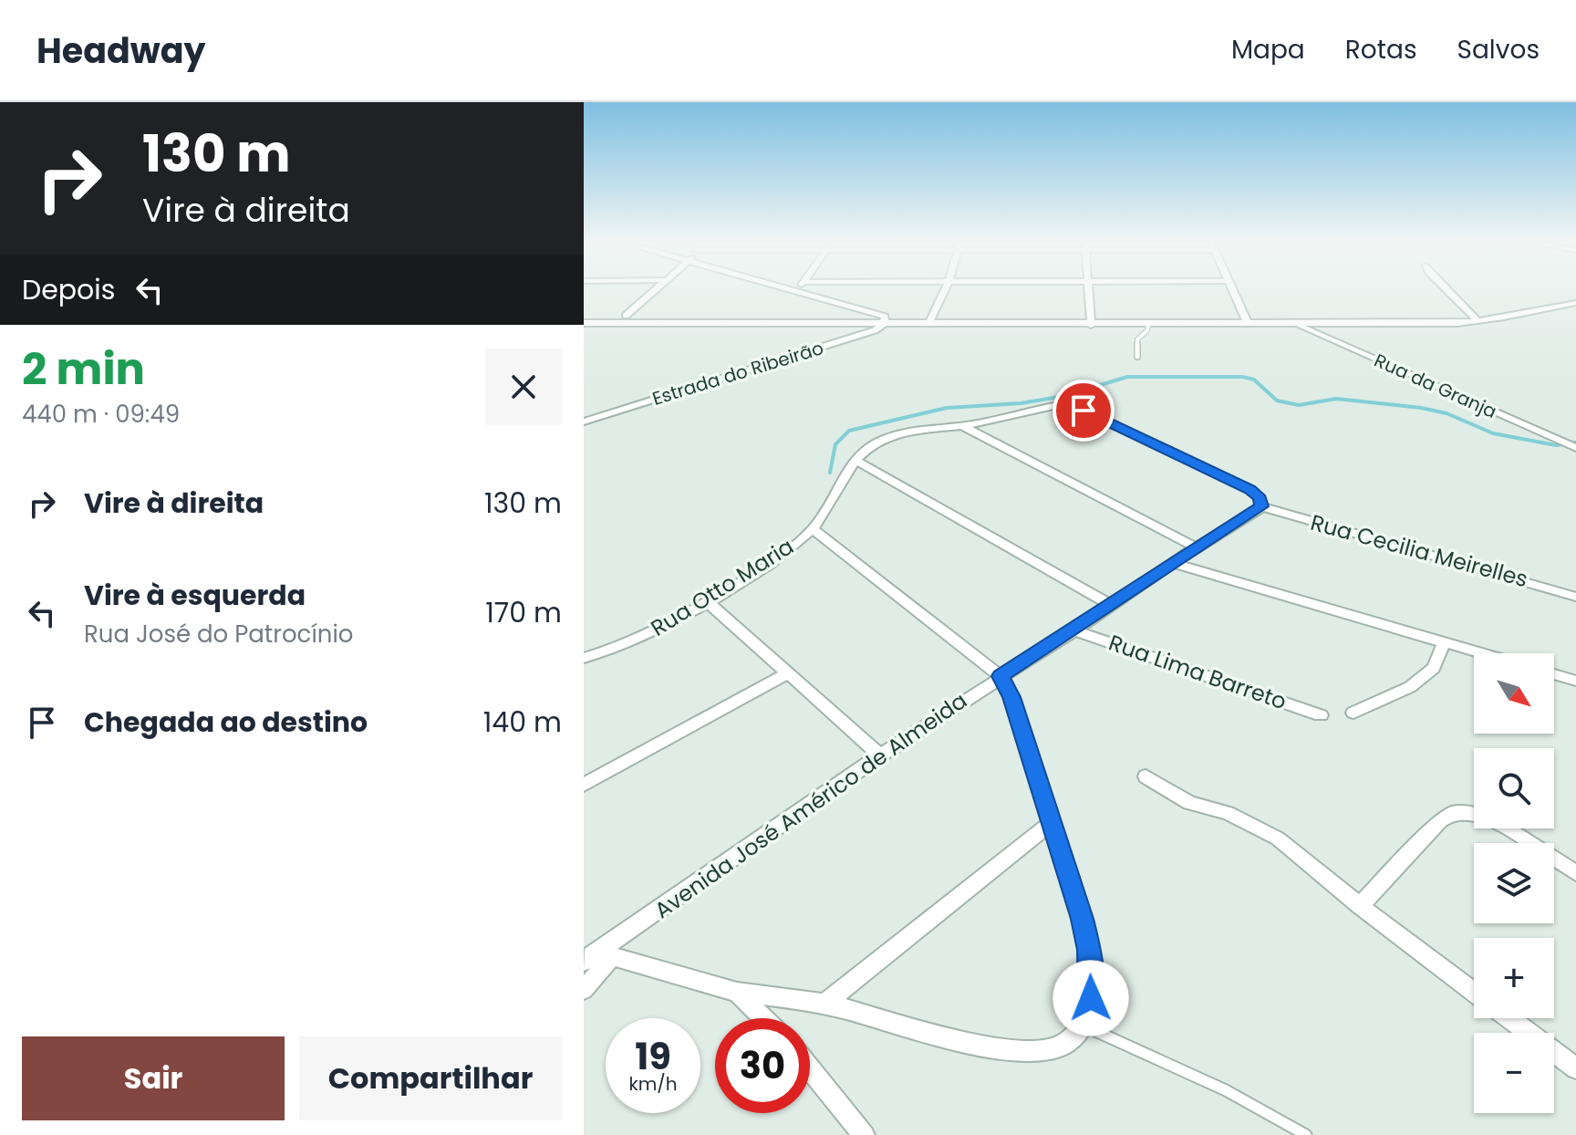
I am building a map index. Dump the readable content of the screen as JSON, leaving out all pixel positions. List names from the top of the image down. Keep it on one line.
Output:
{"streets":{"street":["Estrada do Ribeirão","Rua da Granja","Rua Cecilia Meirelles","Rua Otto Maria","Rua Lima Barreto","Avenida José Américo de Almeida"]},"crossings":[["Rua Cecilia Meirelles","Rua Otto Maria"],["Rua Cecilia Meirelles","Avenida José Américo de Almeida"],["Rua Otto Maria","Avenida José Américo de Almeida"],["Rua Lima Barreto","Avenida José Américo de Almeida"]],"north":"bottom right","page":{"header":"Headway","nav":["Mapa","Rotas","Salvos"],"turn":["130 m","Vire à direita"],"then":"Depois","heading":["2 min","440 m · 09:49"],"list":[{"name":"Vire à direita","value":"130 m"},{"name":"Vire à esquerda","note":"Rua José do Patrocínio","value":"170 m"},{"name":"Chegada ao destino","value":"140 m"}],"map_buttons":["+","−"],"speed":"19 km/h","limit":"30","buttons":["Sair","Compartilhar"]}}
